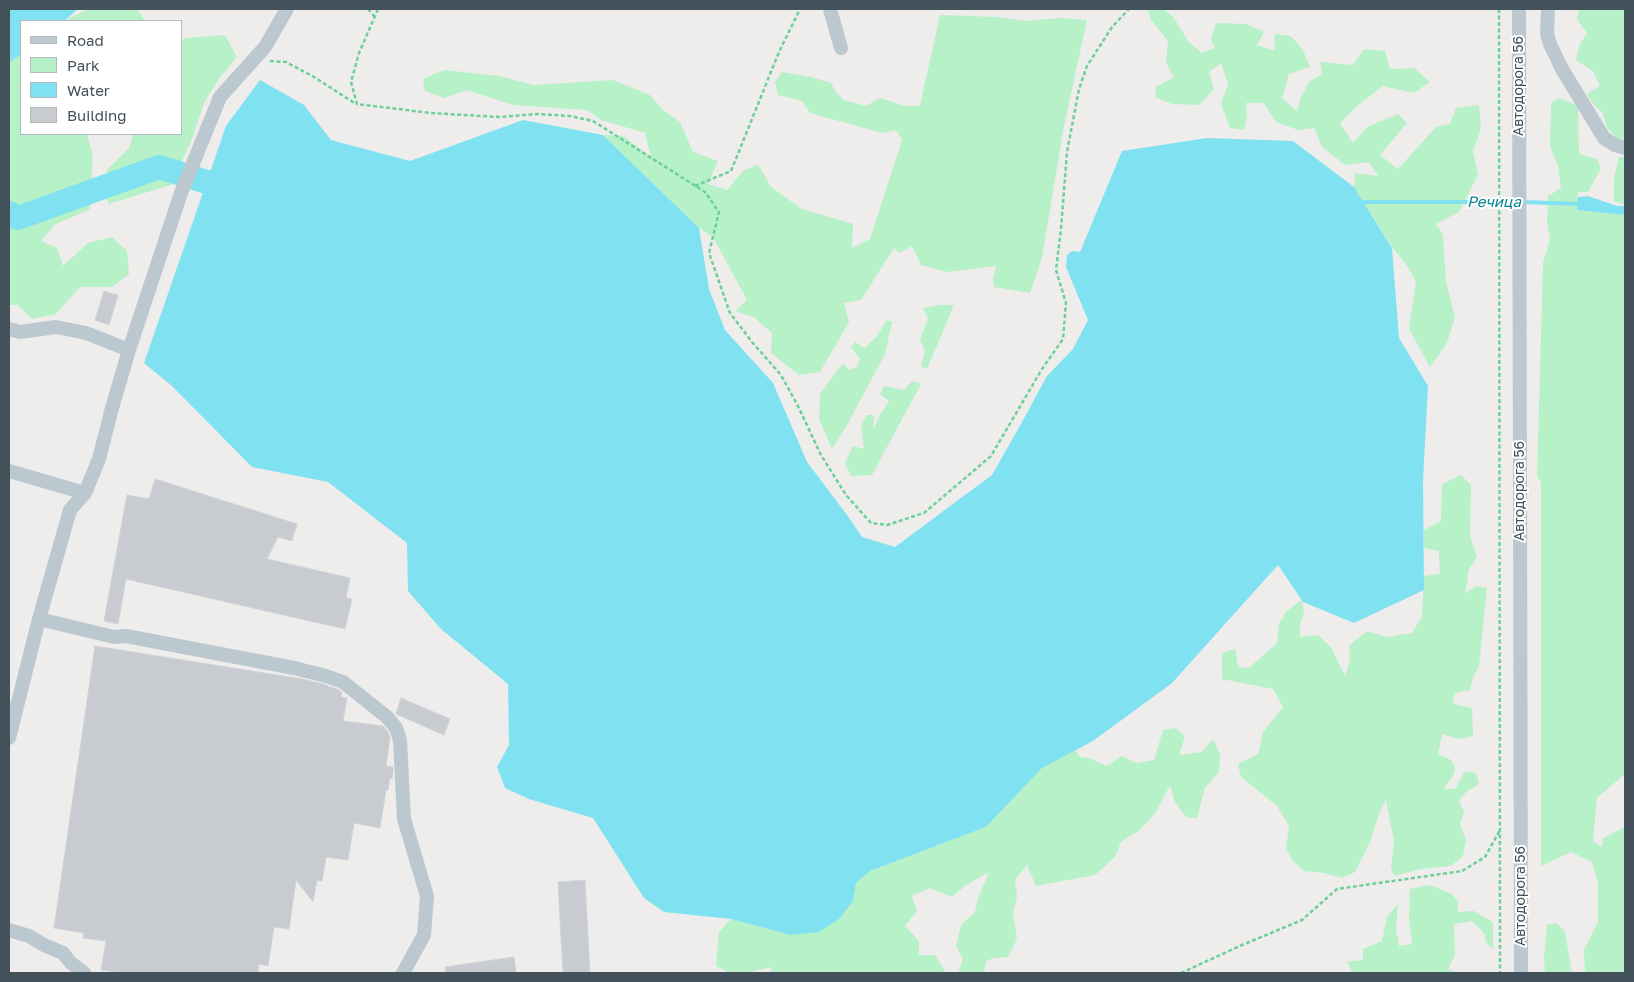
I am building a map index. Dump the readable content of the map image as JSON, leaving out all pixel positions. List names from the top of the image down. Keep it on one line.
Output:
{"streets":{"street":["Автодорога 56"]},"water":["Речица"],"legend":["Road","Park","Water","Building"]}
